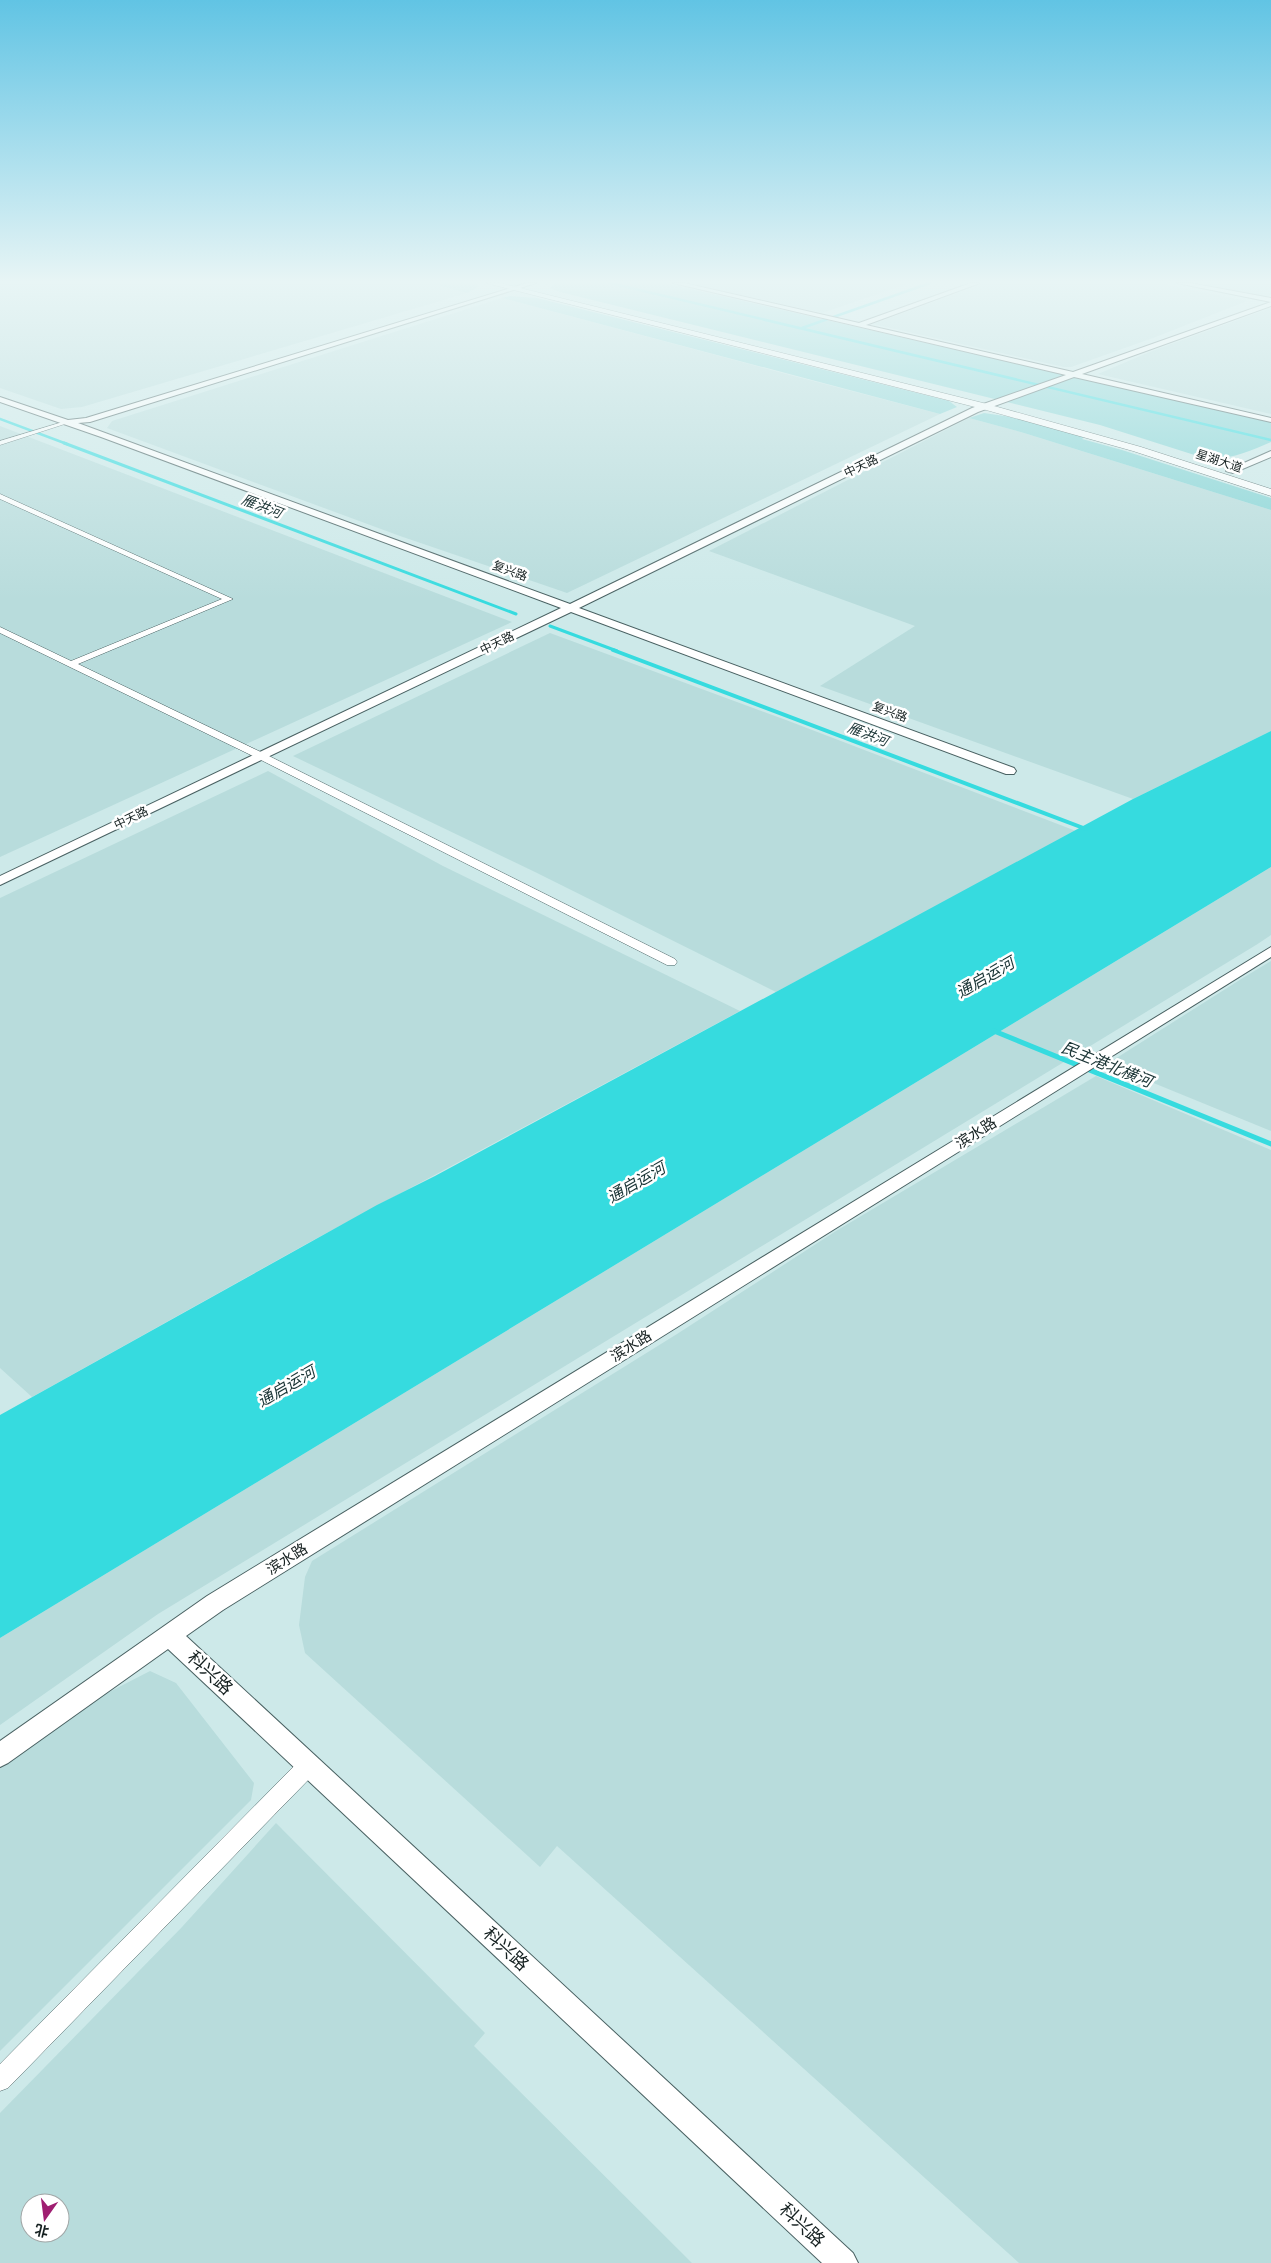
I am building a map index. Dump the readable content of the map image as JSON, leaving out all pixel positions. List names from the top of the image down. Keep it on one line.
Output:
{"streets":{"main road":["星湖大道"],"street":["中天路","复兴路","滨水路","科兴路"]},"crossings":[["星湖大道","中天路"],["中天路","复兴路"],["滨水路","科兴路"]],"water":["雁洪河","通启运河","民主港北横河"],"north":"bottom"}
